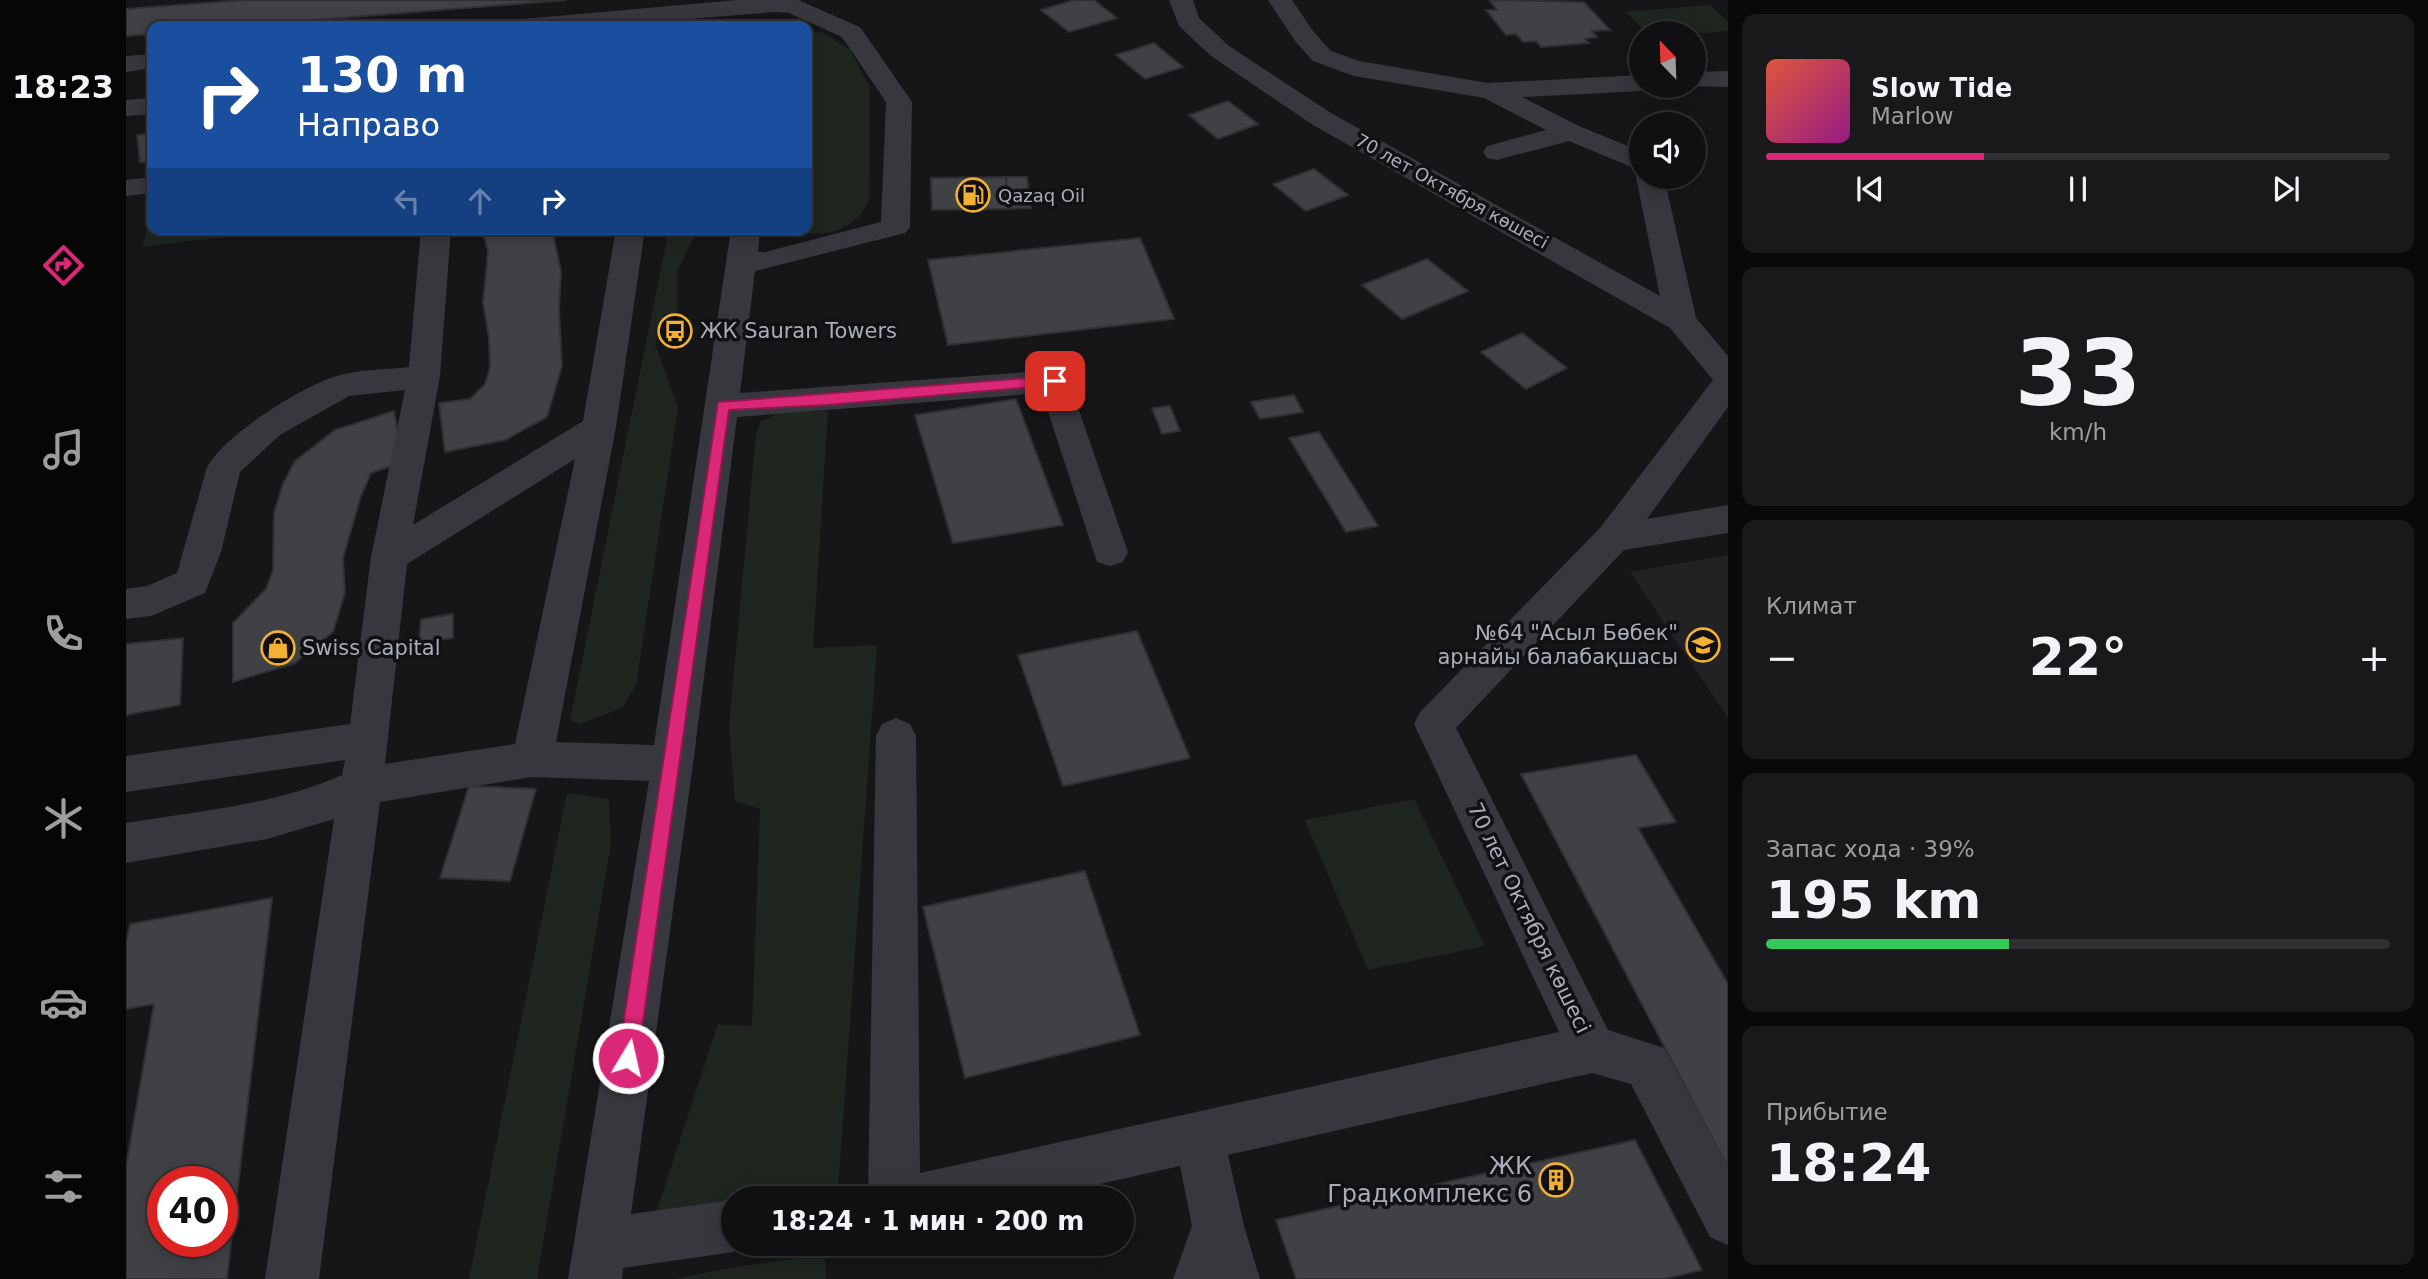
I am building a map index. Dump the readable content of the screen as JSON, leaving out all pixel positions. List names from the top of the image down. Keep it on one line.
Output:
{"streets":{"street":["70 лет Октября көшесі"]},"places":{"fuel station":["Qazaq Oil"],"bus stop":["ЖК Sauran Towers"],"school or university":["№64 \"Асыл Бөбек\" арнайы балабақшасы"],"shop":["Swiss Capital"],"building":["ЖК Градкомплекс 6"]},"north":"top left","page":{"tabs":"18:23","turn":["130 m","Направо"],"song":["Slow Tide","Marlow"],"tile":[["33","km/h"],"Климат",["Запас хода · 39%","195 km"],["Прибытие","18:24"]],"heat":["−","22°","+"],"limit":"40","trip":"18:24 · 1 мин · 200 m"}}
